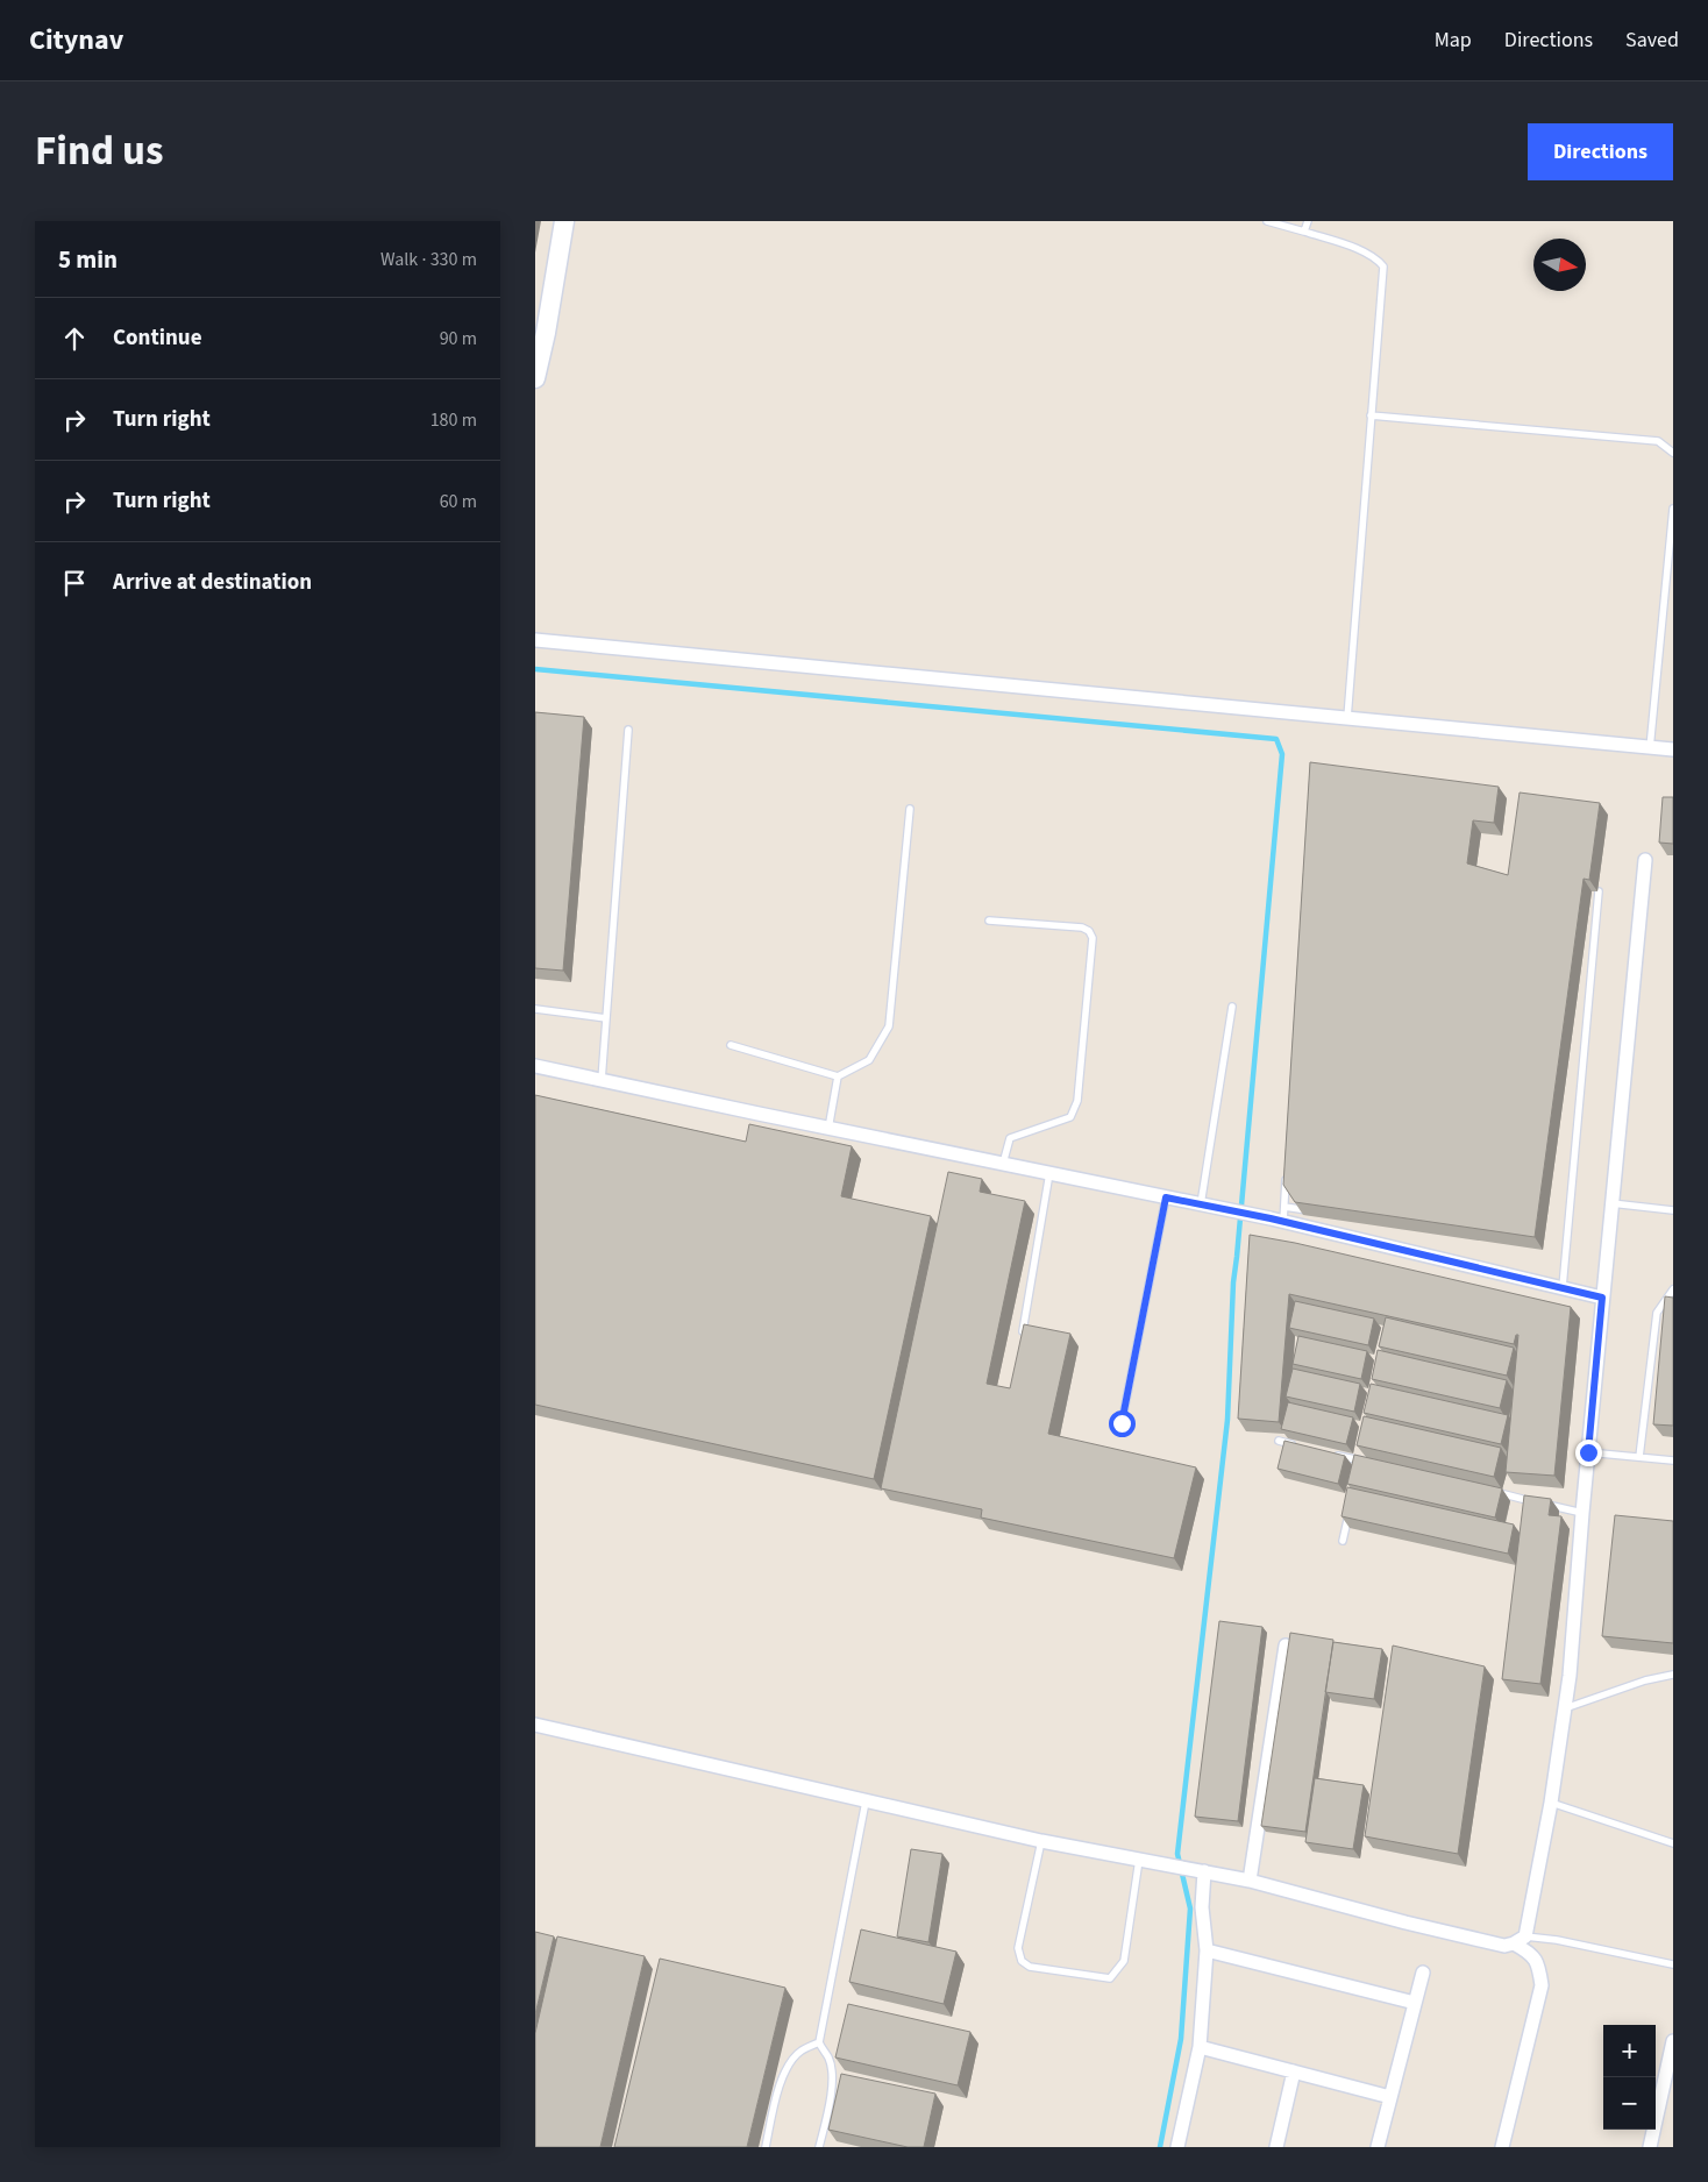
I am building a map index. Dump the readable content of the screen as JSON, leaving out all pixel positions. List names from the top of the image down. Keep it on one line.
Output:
{"north":"right","page":{"header":"Citynav","nav":["Map","Directions","Saved"],"title":"Find us","buttons":"Directions","heading":["5 min","Walk · 330 m"],"list":[["Continue","90 m"],["Turn right","180 m"],["Turn right","60 m"],"Arrive at destination"],"map_buttons":["+","−"]}}
